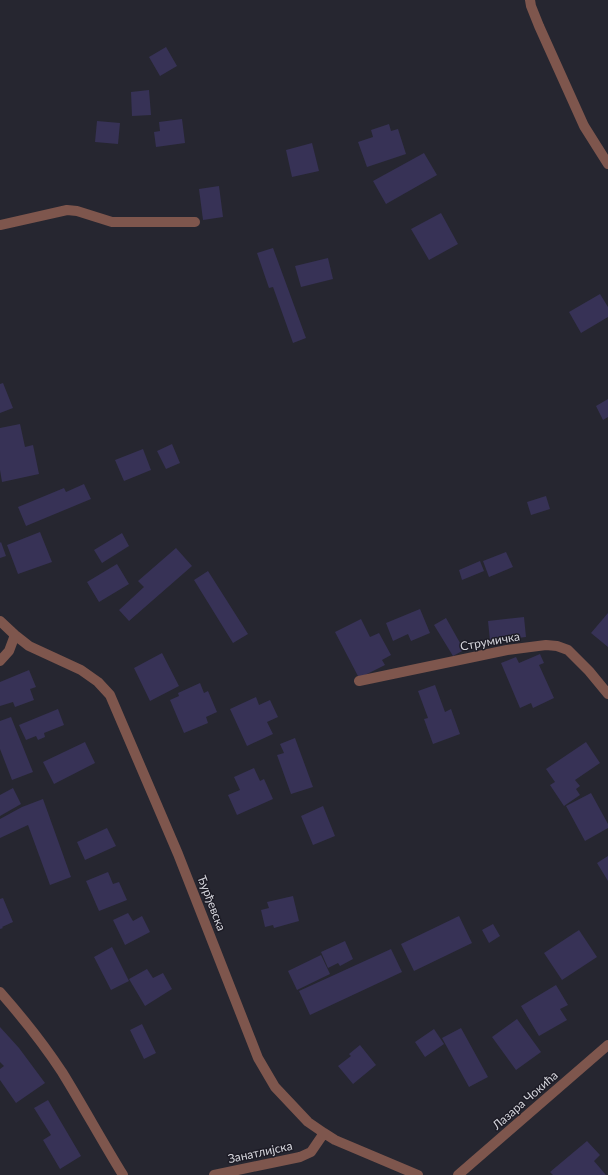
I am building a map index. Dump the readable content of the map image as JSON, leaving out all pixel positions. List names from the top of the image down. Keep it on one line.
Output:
{"streets":{"street":["Струмичка","Ђурђевска","Лазара Чокића","Занатлијска"]},"crossings":[["Ђурђевска","Занатлијска"]]}
